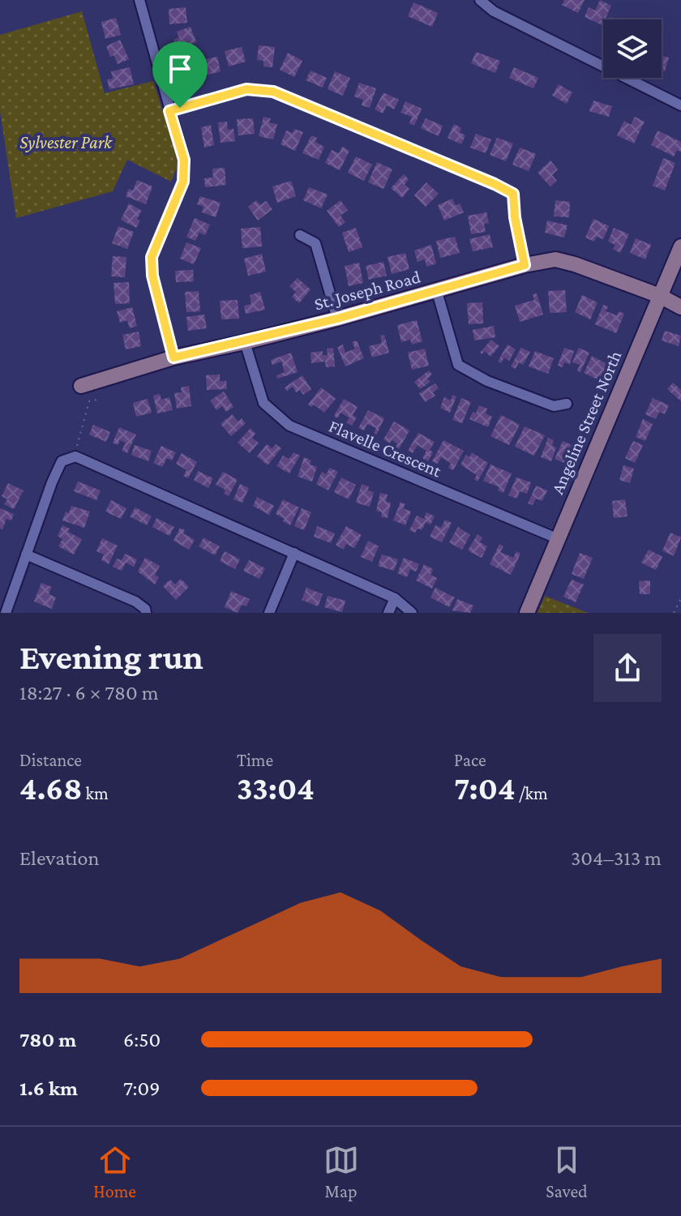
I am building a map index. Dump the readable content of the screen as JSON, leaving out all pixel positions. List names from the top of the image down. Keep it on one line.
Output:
{"streets":{"street":["St. Joseph Road","Angeline Street North","Flavelle Crescent"]},"crossings":[["St. Joseph Road","Angeline Street North"],["St. Joseph Road","Flavelle Crescent"],["Angeline Street North","Flavelle Crescent"]],"parks":["Sylvester Park"],"page":{"heading":["Evening run","18:27 · 6 × 780 m"],"stats":[["Distance","4.68 km"],["Time","33:04"],["Pace","7:04 /km"]],"chart":["Elevation","304–313 m"],"list":[{"name":"780 m","note":"6:50"},{"name":"1.6 km","note":"7:09"}],"tabs":["Home","Map","Saved"]}}
